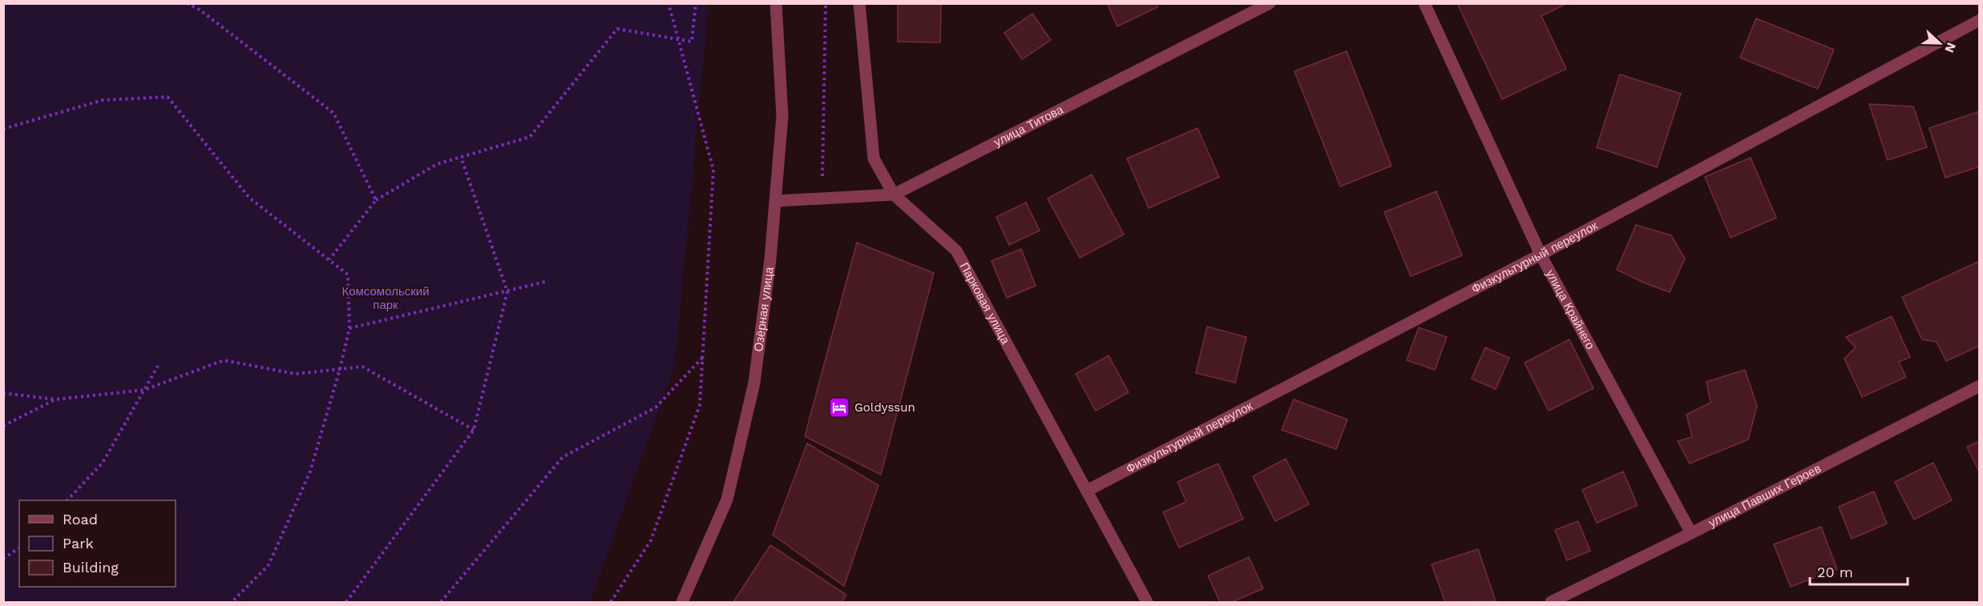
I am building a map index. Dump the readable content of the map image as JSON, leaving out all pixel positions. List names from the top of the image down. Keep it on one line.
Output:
{"streets":{"street":["улица Титова","Физкультурный переулок","Парковая улица","Озёрная улица","улица Крайнего","улица Павших Героев"]},"crossings":[["улица Титова","Парковая улица"],["улица Титова","Озёрная улица"],["Физкультурный переулок","Парковая улица"],["Физкультурный переулок","улица Крайнего"],["улица Крайнего","улица Павших Героев"]],"parks":["Комсомольский парк"],"places":{"hotel":["Goldyssun"]},"legend":["Road","Park","Building"],"scale_bar":"20 m","north":"right"}
